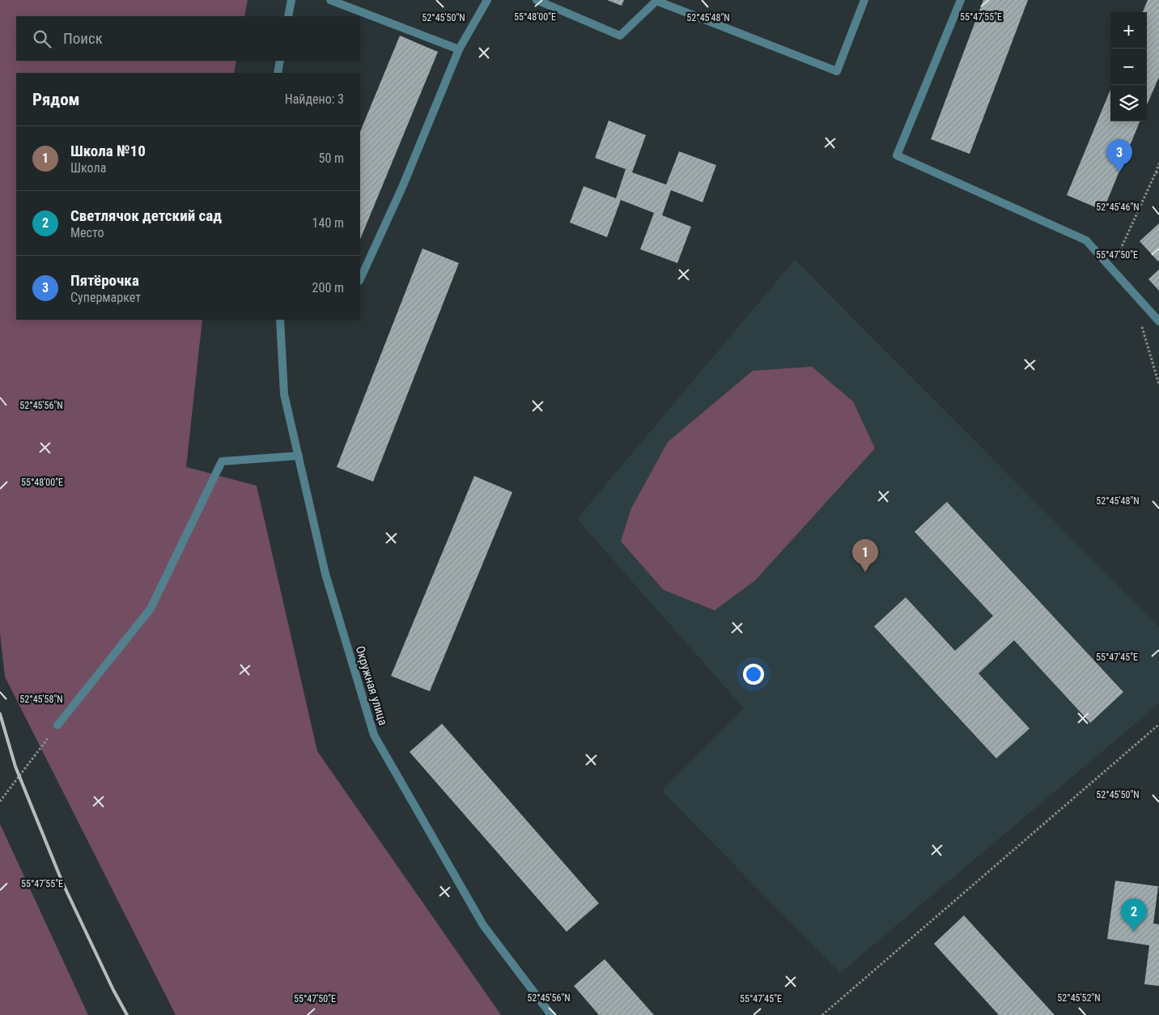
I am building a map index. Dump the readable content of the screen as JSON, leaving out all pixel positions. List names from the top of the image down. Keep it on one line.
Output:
{"streets":{"street":["Окружная улица"]},"page":{"map_buttons":["+","−"],"search":"Поиск","heading":["Рядом","Найдено: 3"],"list":[{"mark":"1","name":"Школа №10","note":"Школа","value":"50 m"},{"mark":"2","name":"Светлячок детский сад","note":"Место","value":"140 m"},{"mark":"3","name":"Пятёрочка","note":"Супермаркет","value":"200 m"}],"pins":["3","1","2"]},"coordinates":["55°47'55\"E","55°48'00\"E","52°45'50\"N","52°45'48\"N","52°45'46\"N","55°47'50\"E","52°45'56\"N","55°47'45\"E","52°45'58\"N","52°45'52\"N"]}
